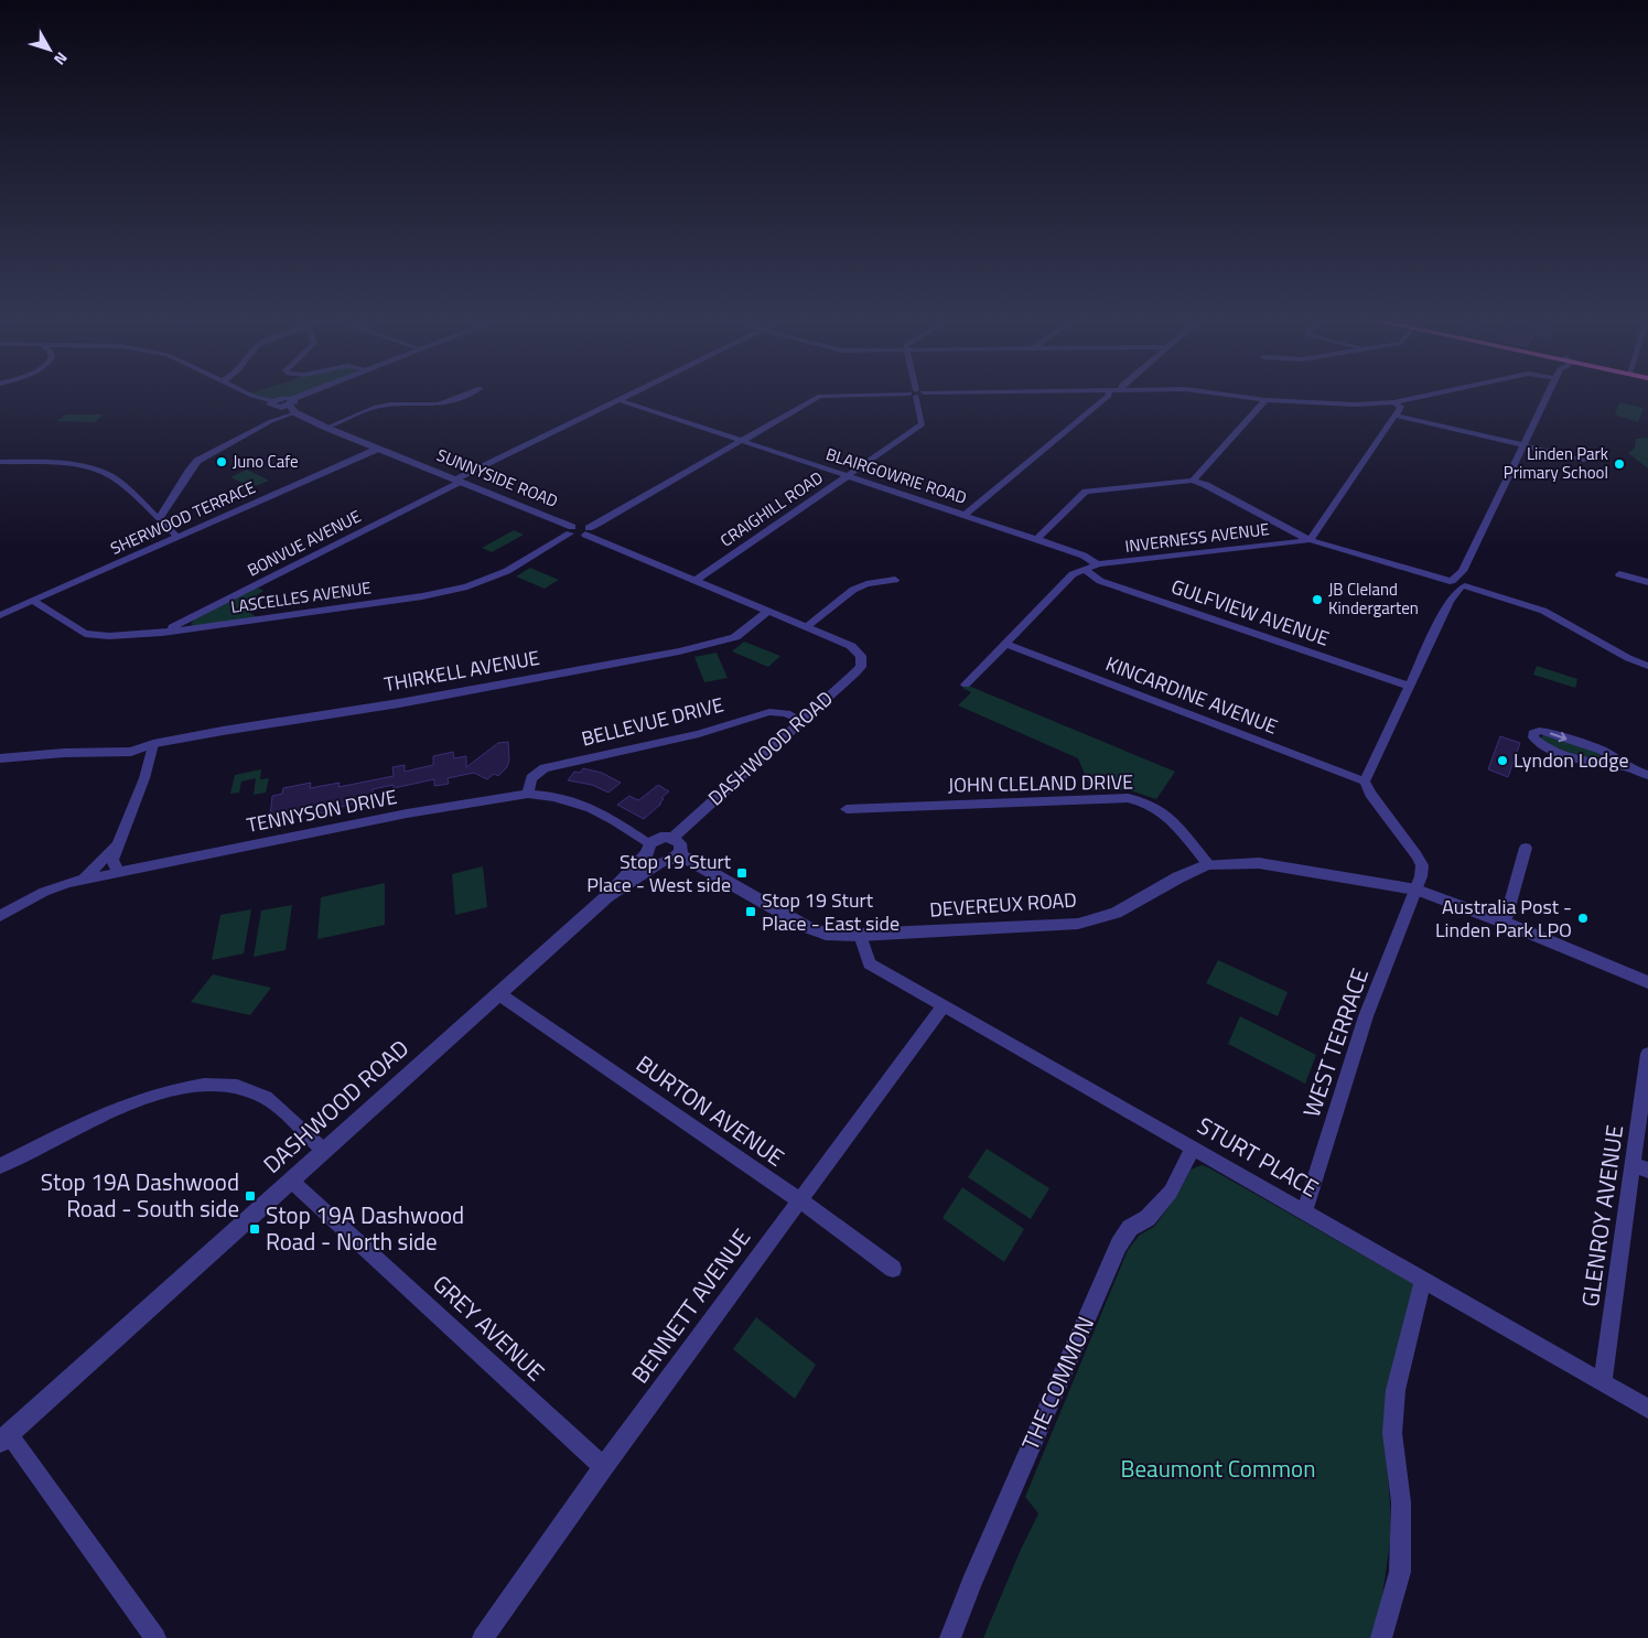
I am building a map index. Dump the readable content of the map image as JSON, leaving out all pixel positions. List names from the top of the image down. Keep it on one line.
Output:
{"streets":{"street":["BLAIRGOWRIE ROAD","SUNNYSIDE ROAD","CRAIGHILL ROAD","SHERWOOD TERRACE","INVERNESS AVENUE","BONVUE AVENUE","LASCELLES AVENUE","GULFVIEW AVENUE","THIRKELL AVENUE","KINCARDINE AVENUE","BELLEVUE DRIVE","DASHWOOD ROAD","JOHN CLELAND DRIVE","TENNYSON DRIVE","DEVEREUX ROAD","WEST TERRACE","BURTON AVENUE","STURT PLACE","GLENROY AVENUE","BENNETT AVENUE","GREY AVENUE","THE COMMON"]},"crossings":[["BLAIRGOWRIE ROAD","CRAIGHILL ROAD"],["BLAIRGOWRIE ROAD","INVERNESS AVENUE"],["BLAIRGOWRIE ROAD","BONVUE AVENUE"],["SUNNYSIDE ROAD","SHERWOOD TERRACE"],["SUNNYSIDE ROAD","BONVUE AVENUE"],["SUNNYSIDE ROAD","LASCELLES AVENUE"],["SHERWOOD TERRACE","LASCELLES AVENUE"],["INVERNESS AVENUE","GULFVIEW AVENUE"],["INVERNESS AVENUE","KINCARDINE AVENUE"],["BONVUE AVENUE","LASCELLES AVENUE"],["KINCARDINE AVENUE","WEST TERRACE"],["BELLEVUE DRIVE","DASHWOOD ROAD"],["BELLEVUE DRIVE","TENNYSON DRIVE"],["DASHWOOD ROAD","TENNYSON DRIVE"],["DASHWOOD ROAD","DEVEREUX ROAD"],["DASHWOOD ROAD","BURTON AVENUE"],["DASHWOOD ROAD","GREY AVENUE"],["JOHN CLELAND DRIVE","DEVEREUX ROAD"],["TENNYSON DRIVE","DEVEREUX ROAD"],["DEVEREUX ROAD","WEST TERRACE"],["DEVEREUX ROAD","STURT PLACE"],["WEST TERRACE","STURT PLACE"],["BURTON AVENUE","BENNETT AVENUE"],["STURT PLACE","GLENROY AVENUE"],["STURT PLACE","BENNETT AVENUE"],["STURT PLACE","THE COMMON"],["BENNETT AVENUE","GREY AVENUE"]],"parks":["Beaumont Common"],"places":{"other":["Juno Cafe","Linden Park Primary School","JB Cleland Kindergarten","Lyndon Lodge","Australia Post - Linden Park LPO"],"transit":["Stop 19 Sturt Place - West side","Stop 19 Sturt Place - East side","Stop 19A Dashwood Road - South side","Stop 19A Dashwood Road - North side"]},"north":"bottom right"}
